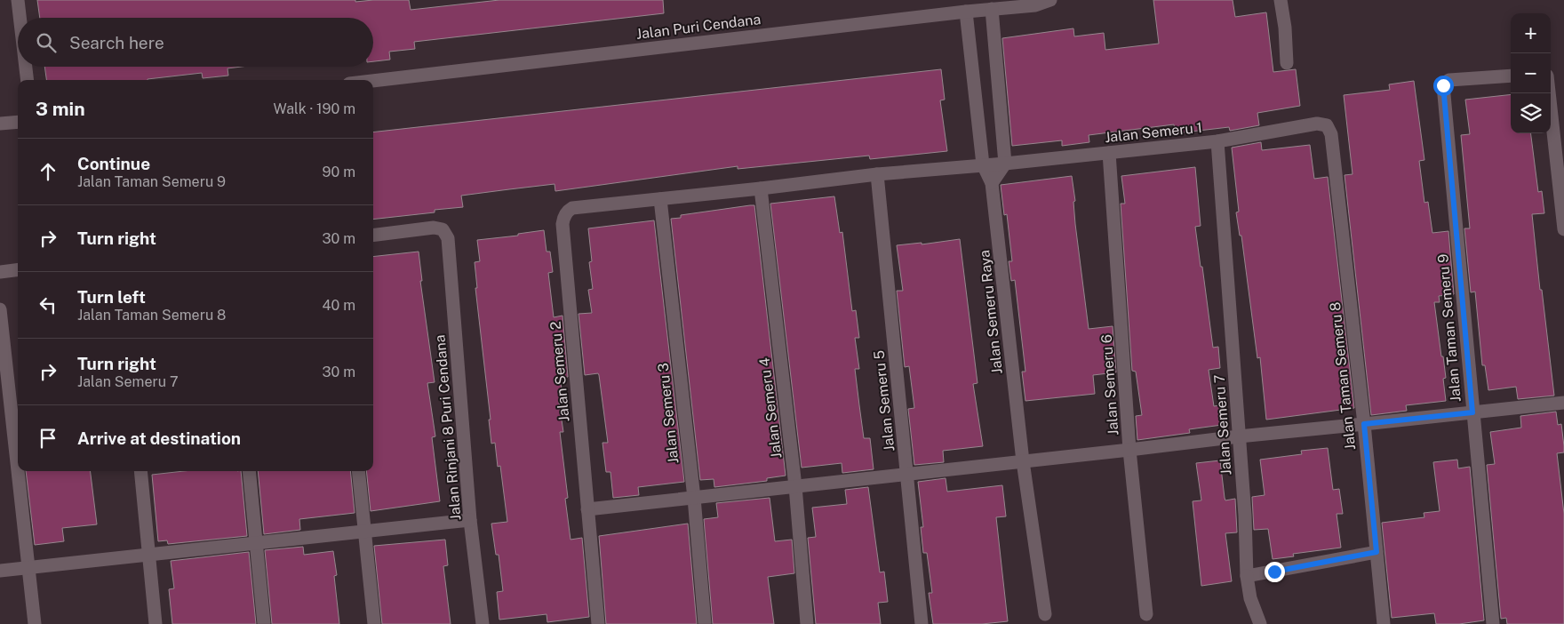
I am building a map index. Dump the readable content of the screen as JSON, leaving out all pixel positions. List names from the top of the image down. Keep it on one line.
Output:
{"streets":{"street":["Jalan Puri Cendana","Jalan Semeru 1","Jalan Semeru Raya","Jalan Taman Semeru 9","Jalan Semeru 2","Jalan Taman Semeru 8","Jalan Semeru 6","Jalan Semeru 5","Jalan Semeru 4","Jalan Semeru 3","Jalan Semeru 7","Jalan Rinjani 8 Puri Cendana"]},"crossings":[["Jalan Semeru 1","Jalan Semeru 2"],["Jalan Semeru 1","Jalan Taman Semeru 8"],["Jalan Semeru 1","Jalan Semeru 6"],["Jalan Semeru 1","Jalan Semeru 5"],["Jalan Semeru 1","Jalan Semeru 7"],["Jalan Semeru 2","Jalan Semeru 5"],["Jalan Semeru 2","Jalan Semeru 4"],["Jalan Semeru 2","Jalan Semeru 3"]],"page":{"map_buttons":["+","−"],"search":"Search here","heading":["3 min","Walk · 190 m"],"list":[["Continue","Jalan Taman Semeru 9","90 m"],["Turn right","30 m"],["Turn left","Jalan Taman Semeru 8","40 m"],["Turn right","Jalan Semeru 7","30 m"],"Arrive at destination"]}}
